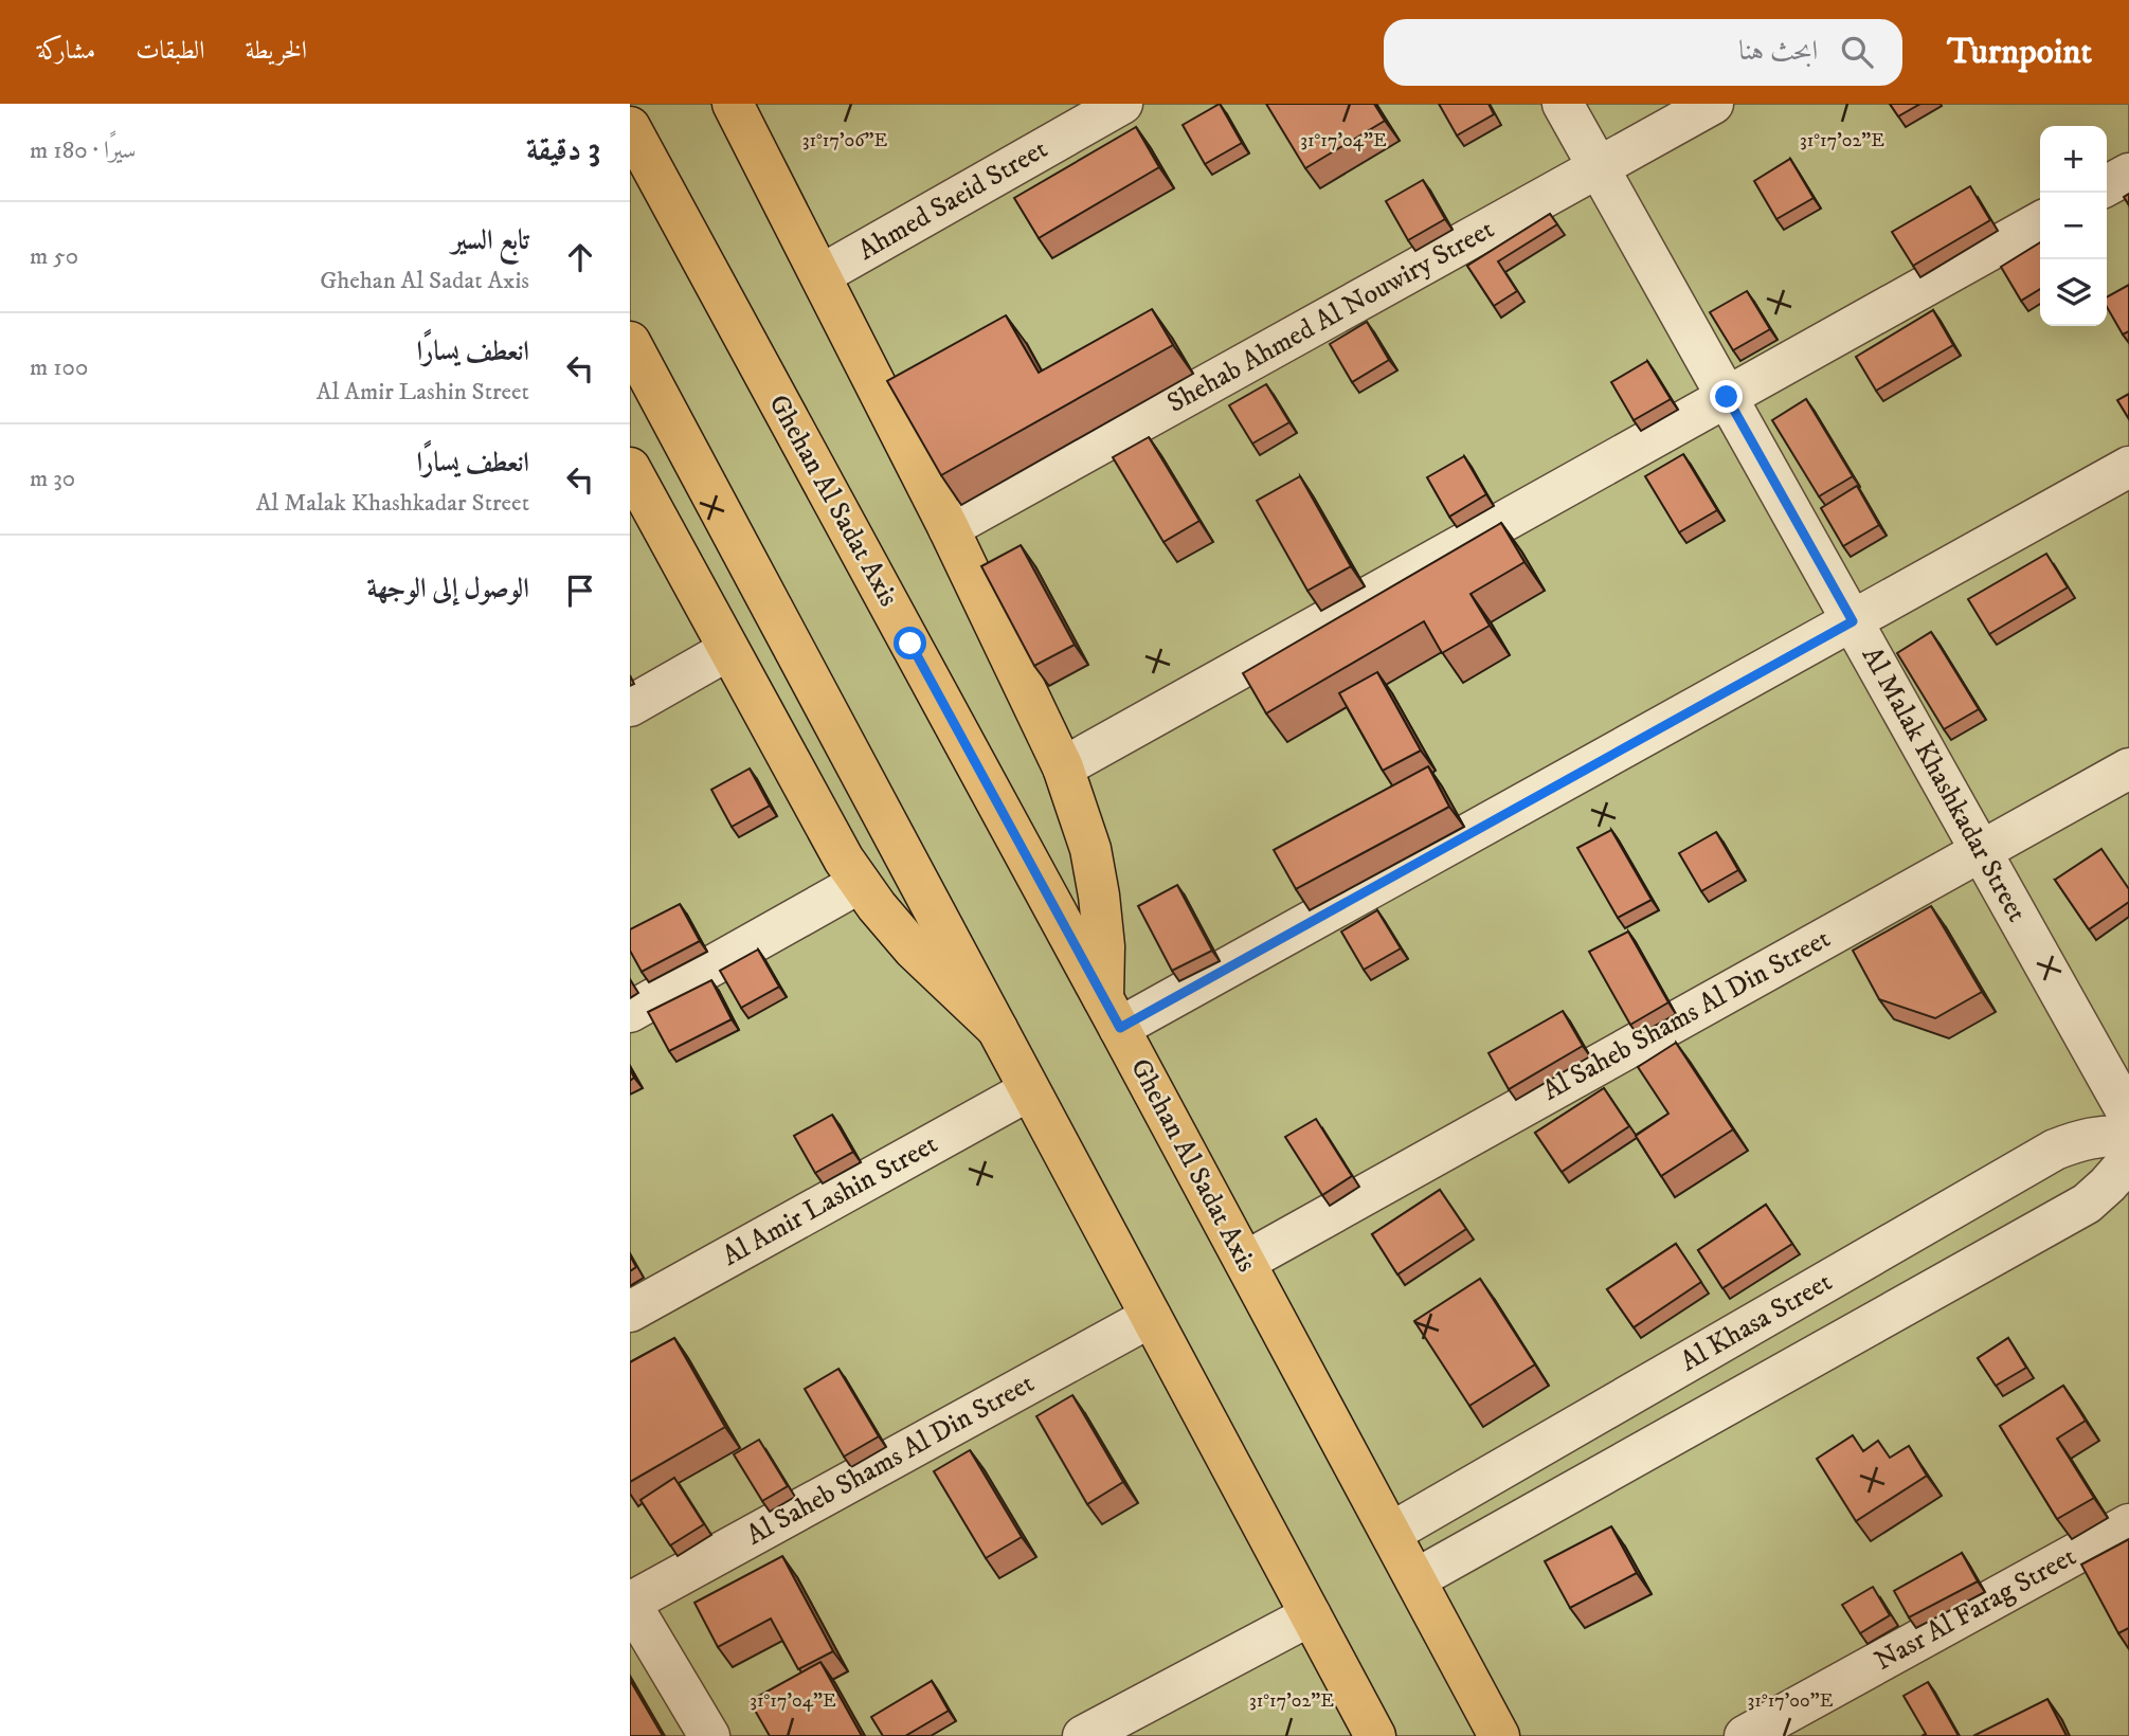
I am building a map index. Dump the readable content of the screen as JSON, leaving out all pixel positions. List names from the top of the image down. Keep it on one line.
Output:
{"streets":{"main road":["Ghehan Al Sadat Axis"],"street":["Ahmed Saeid Street","Shehab Ahmed Al Nouwiry Street","Al Malak Khashkadar Street","Al Saheb Shams Al Din Street","Al Amir Lashin Street","Al Khasa Street","Nasr Al Farag Street"]},"crossings":[["Shehab Ahmed Al Nouwiry Street","Al Malak Khashkadar Street"],["Ghehan Al Sadat Axis","Al Saheb Shams Al Din Street"],["Ghehan Al Sadat Axis","Al Khasa Street"],["Al Malak Khashkadar Street","Al Saheb Shams Al Din Street"]],"page":{"header":"Turnpoint","search":"ابحث هنا","nav":["الخريطة","الطبقات","مشاركة"],"heading":["3 دقيقة","سيرًا · 180 m"],"map_buttons":["+","−"],"list":[["تابع السير","Ghehan Al Sadat Axis","50 m"],["انعطف يسارًا","Al Amir Lashin Street","100 m"],["انعطف يسارًا","Al Malak Khashkadar Street","30 m"],"الوصول إلى الوجهة"]},"coordinates":["31°17'06\"E","31°17'04\"E","31°17'02\"E","31°17'00\"E"]}
